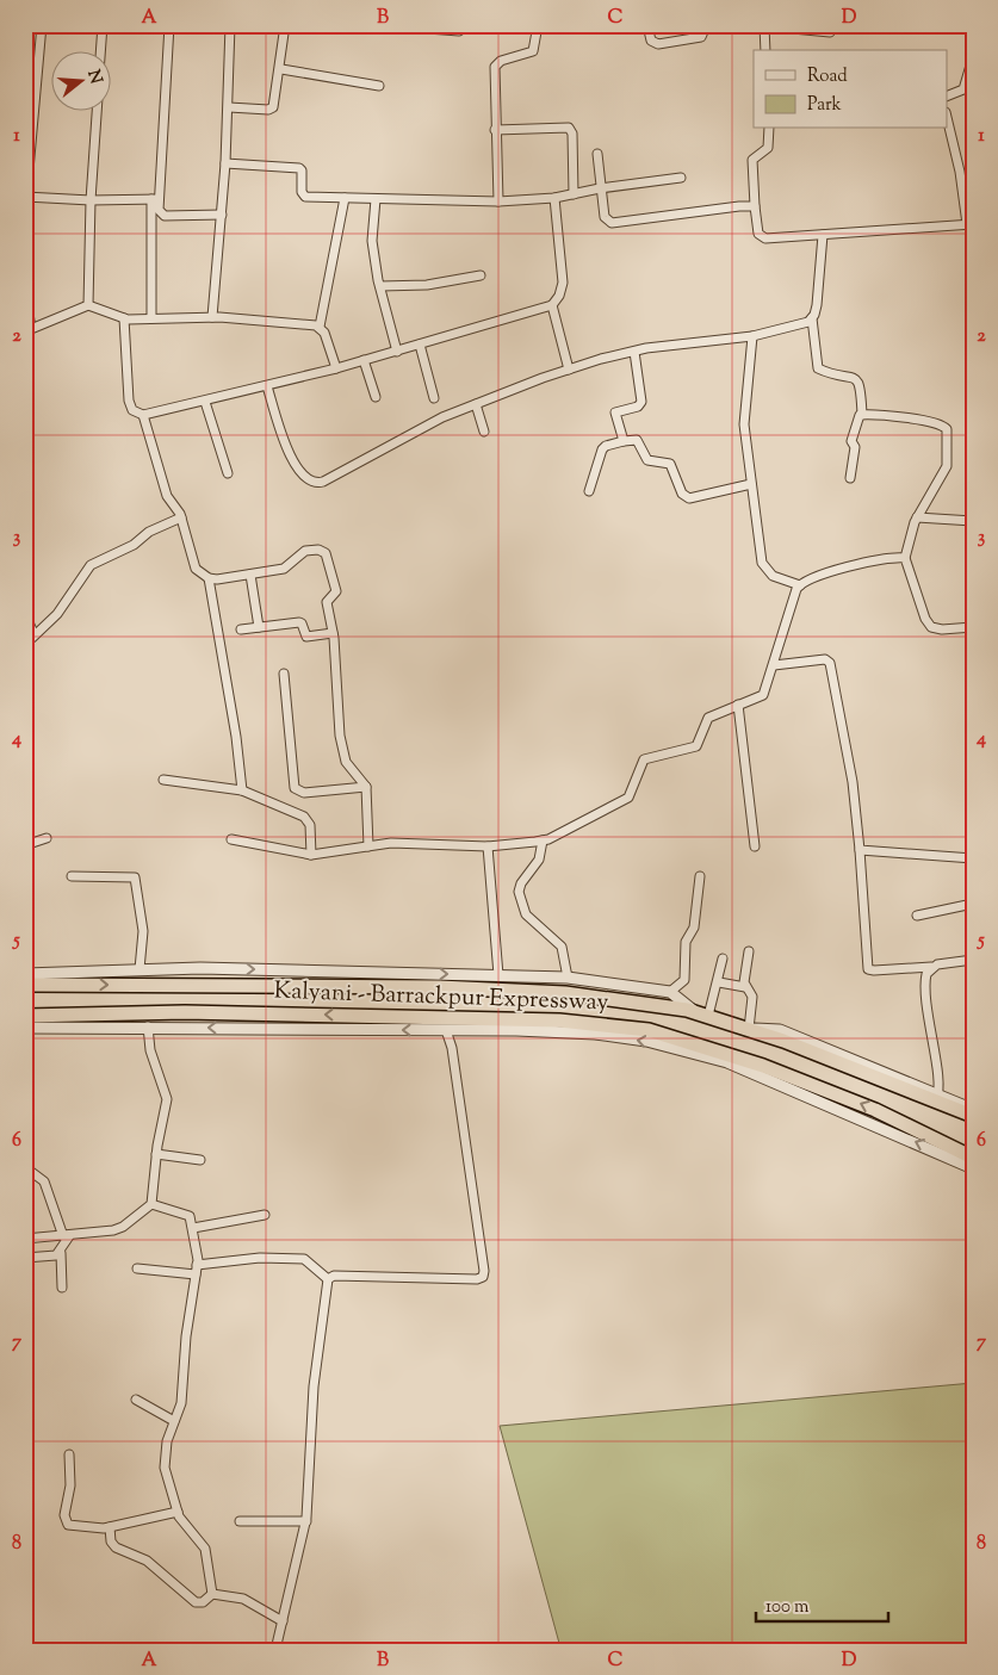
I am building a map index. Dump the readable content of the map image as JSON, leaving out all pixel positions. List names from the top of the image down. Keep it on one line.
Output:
{"streets":{"highway":["Kalyani - Barrackpur Expressway"]},"legend":["Road","Park"],"scale_bar":"100 m","north":"right","grid":{"columns":["A","B","C","D"],"rows":["1","2","3","4","5","6","7","8"]}}
